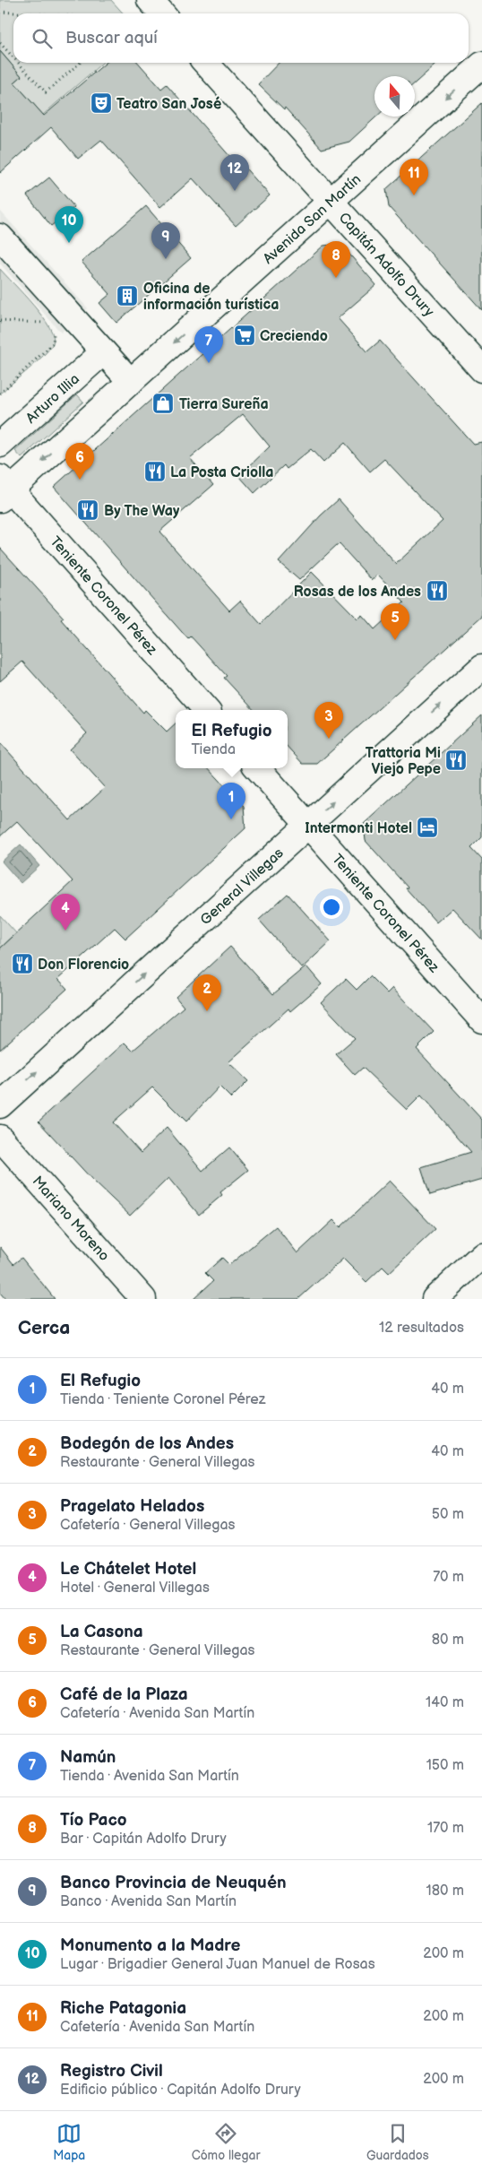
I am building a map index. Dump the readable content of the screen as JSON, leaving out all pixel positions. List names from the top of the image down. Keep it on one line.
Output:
{"streets":{"street":["Avenida San Martín","Capitán Adolfo Drury","Arturo Illia","Teniente Coronel Pérez","General Villegas","Mariano Moreno"]},"crossings":[["Avenida San Martín","Capitán Adolfo Drury"],["Avenida San Martín","Teniente Coronel Pérez"],["Teniente Coronel Pérez","General Villegas"]],"one_way":["Avenida San Martín","General Villegas"],"places":{"theatre":["Teatro San José"],"building":["Oficina de información turística"],"supermarket":["Creciendo"],"shop":["Tierra Sureña"],"restaurant":["La Posta Criolla","By The Way","Rosas de los Andes","Trattoria Mi Viejo Pepe","Don Florencio"],"hotel":["Intermonti Hotel"]},"north":"top","page":{"search":"Buscar aquí","pins":["12","11","10","9","8","7","6","5","3","1","4","2"],"popup":["El Refugio","Tienda"],"heading":["Cerca","12 resultados"],"list":[{"mark":"1","name":"El Refugio","note":"Tienda · Teniente Coronel Pérez","value":"40 m"},{"mark":"2","name":"Bodegón de los Andes","note":"Restaurante · General Villegas","value":"40 m"},{"mark":"3","name":"Pragelato Helados","note":"Cafetería · General Villegas","value":"50 m"},{"mark":"4","name":"Le Chátelet Hotel","note":"Hotel · General Villegas","value":"70 m"},{"mark":"5","name":"La Casona","note":"Restaurante · General Villegas","value":"80 m"},{"mark":"6","name":"Café de la Plaza","note":"Cafetería · Avenida San Martín","value":"140 m"},{"mark":"7","name":"Namún","note":"Tienda · Avenida San Martín","value":"150 m"},{"mark":"8","name":"Tío Paco","note":"Bar · Capitán Adolfo Drury","value":"170 m"},{"mark":"9","name":"Banco Provincia de Neuquén","note":"Banco · Avenida San Martín","value":"180 m"},{"mark":"10","name":"Monumento a la Madre","note":"Lugar · Brigadier General Juan Manuel de Rosas","value":"200 m"},{"mark":"11","name":"Riche Patagonia","note":"Cafetería · Avenida San Martín","value":"200 m"},{"mark":"12","name":"Registro Civil","note":"Edificio público · Capitán Adolfo Drury","value":"200 m"}],"nav":["Mapa","Cómo llegar","Guardados"]}}
